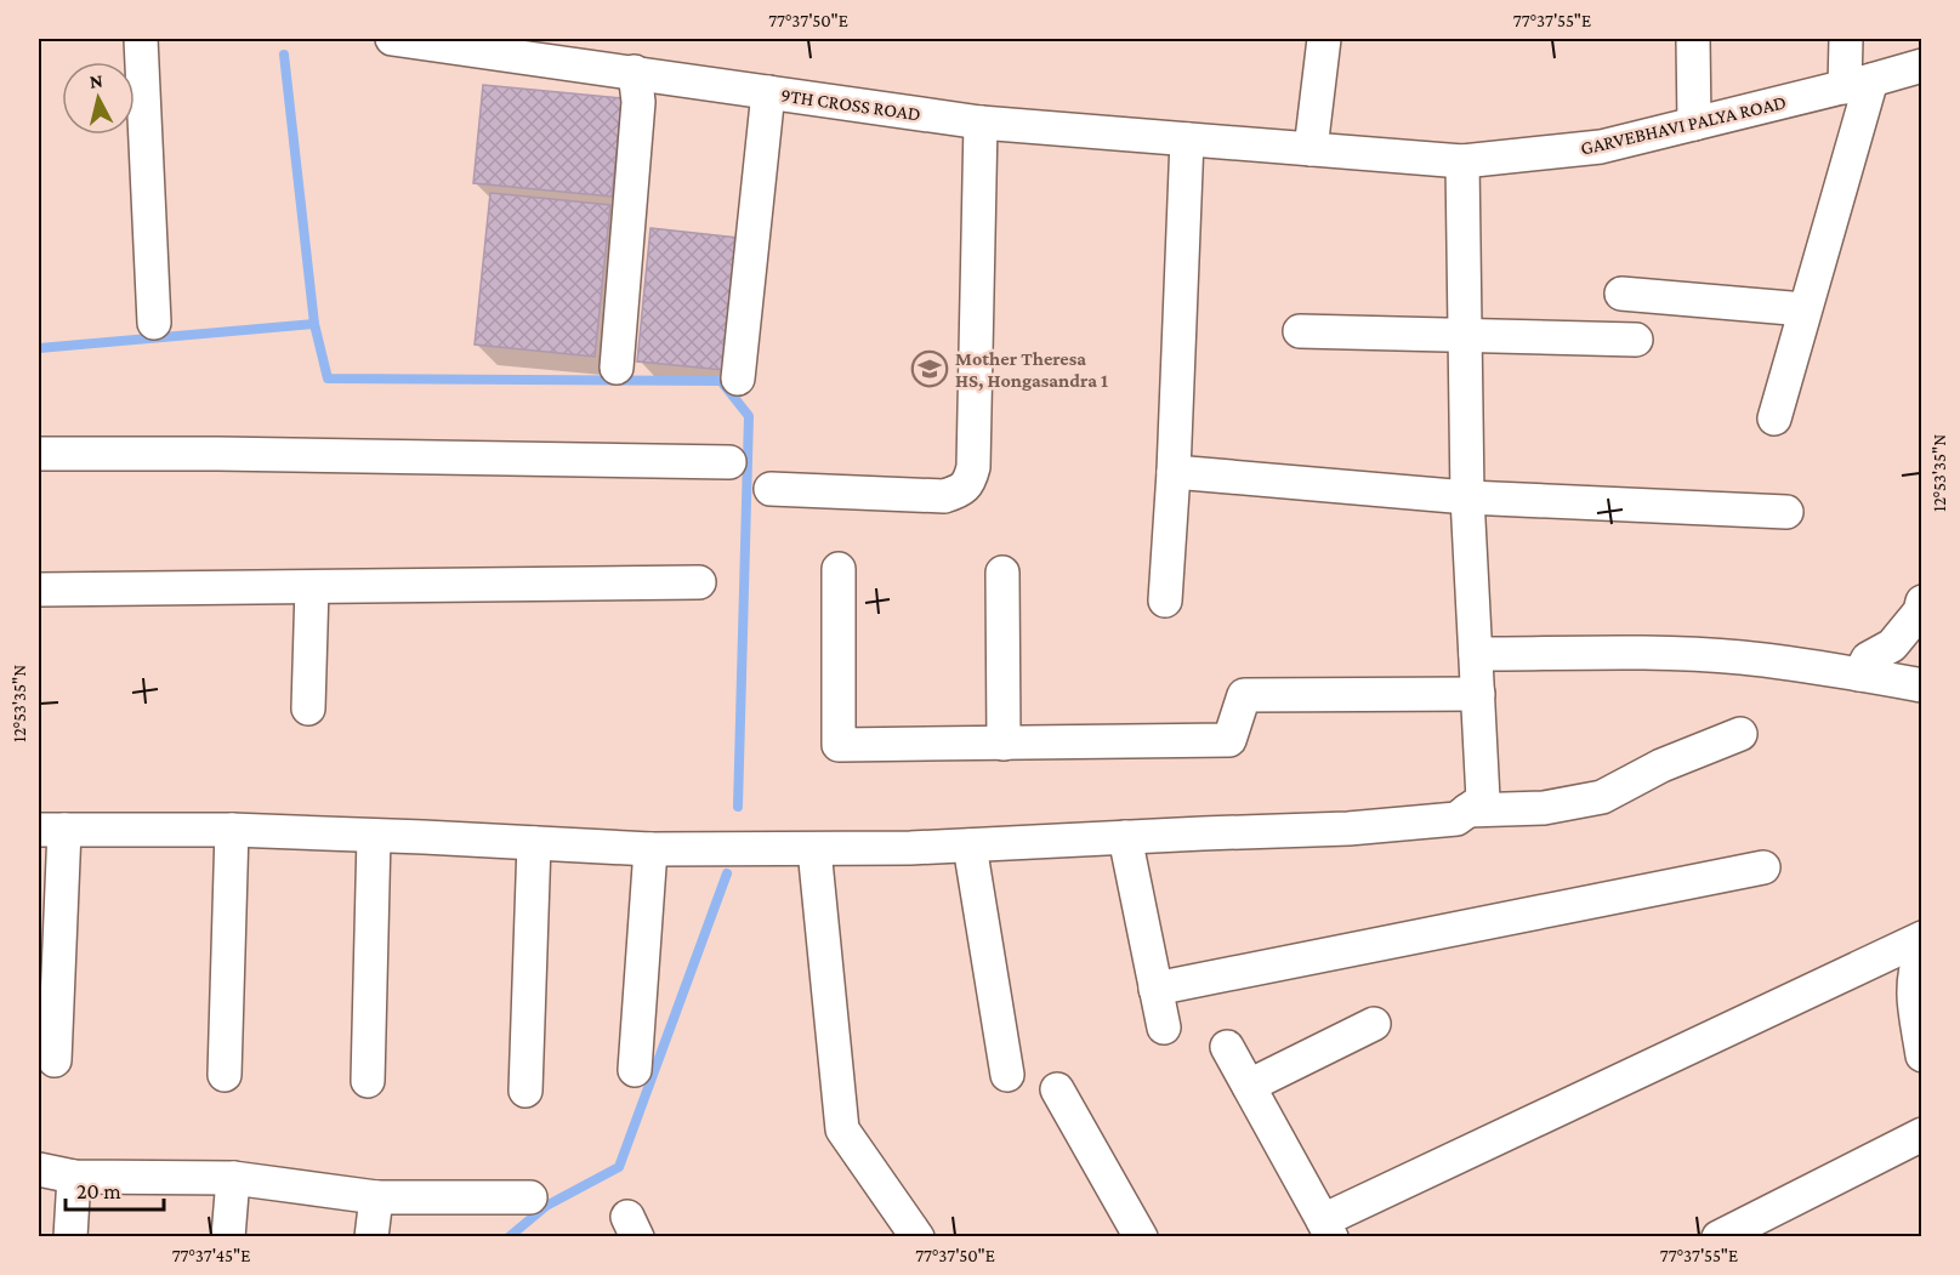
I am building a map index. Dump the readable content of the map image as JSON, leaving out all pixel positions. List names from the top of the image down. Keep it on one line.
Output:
{"streets":{"street":["9TH CROSS ROAD","GARVEBHAVI PALYA ROAD"]},"crossings":[["9TH CROSS ROAD","GARVEBHAVI PALYA ROAD"]],"places":{"school or university":["Mother Theresa HS, Hongasandra 1"]},"scale_bar":"20 m","north":"top","coordinates":["77°37'50\"E","77°37'55\"E","12°53'35\"N","77°37'45\"E"]}
